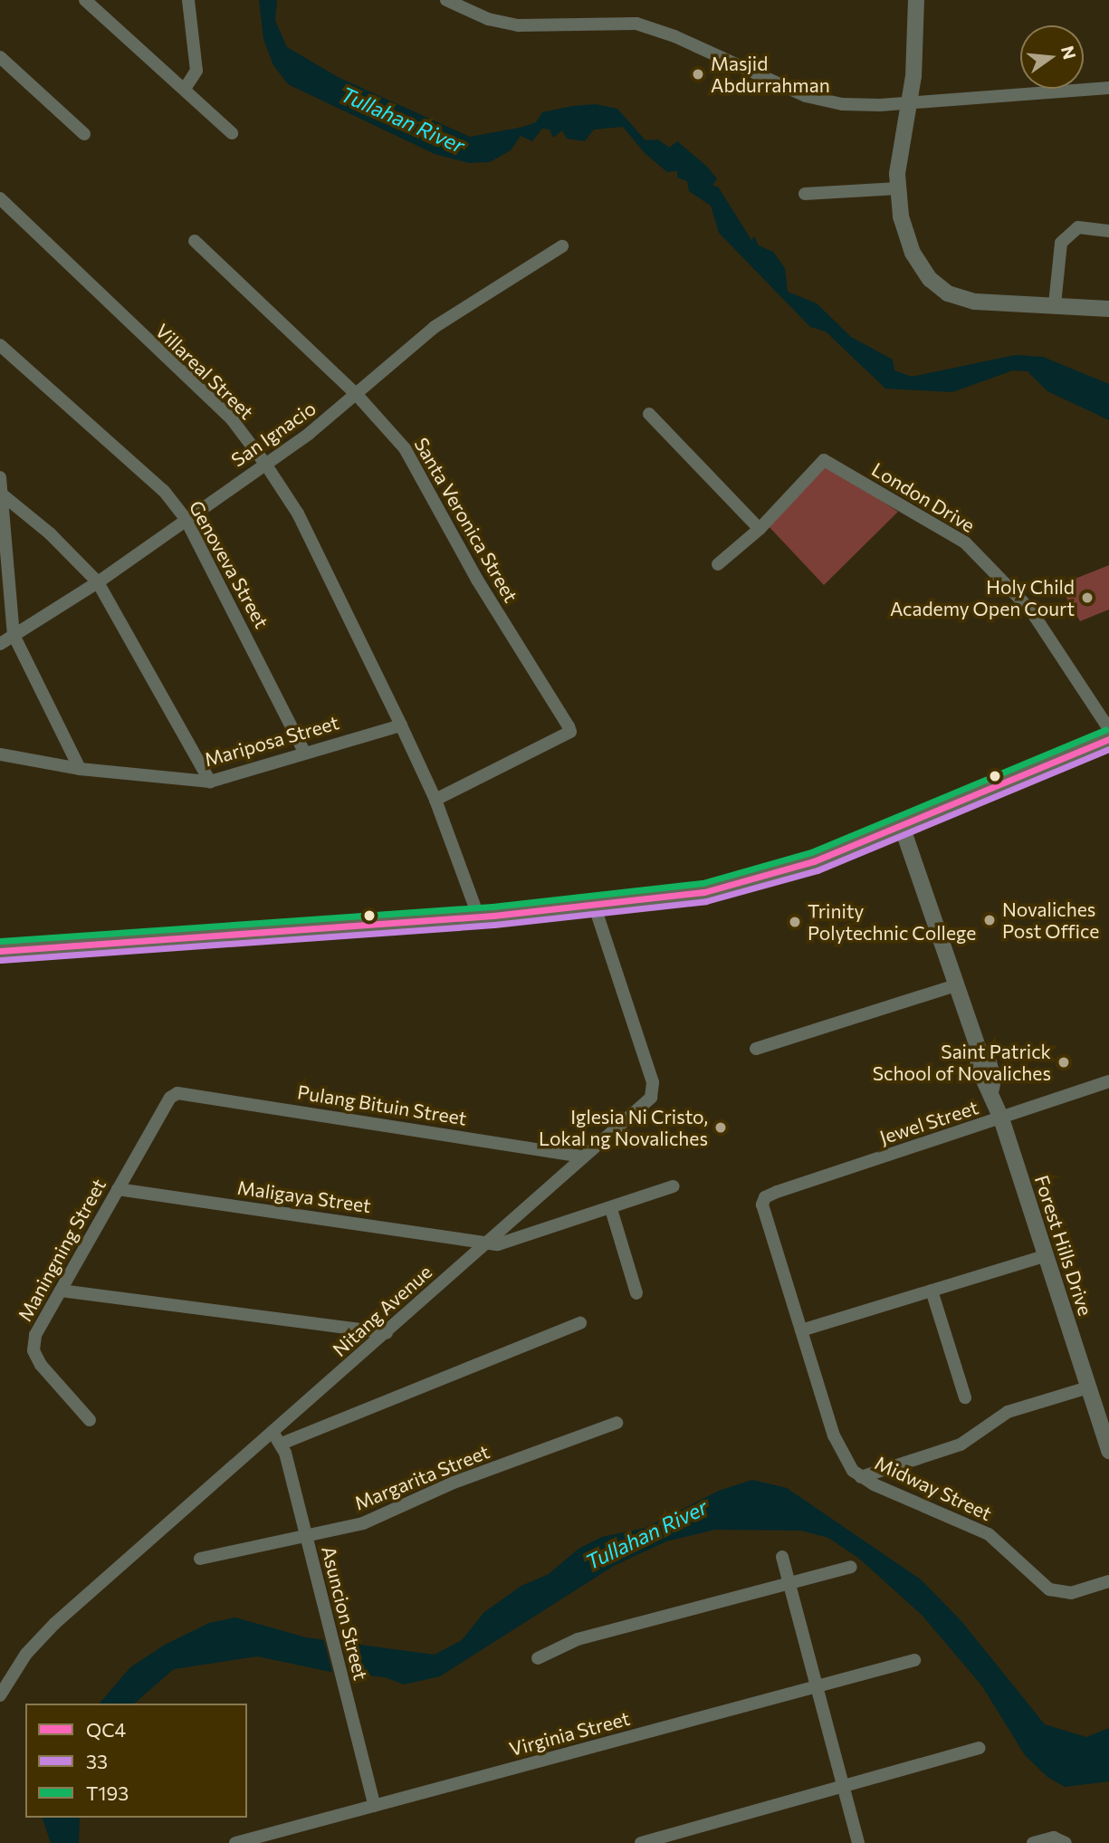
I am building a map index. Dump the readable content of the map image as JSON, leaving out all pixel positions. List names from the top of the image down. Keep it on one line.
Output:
{"streets":{"street":["Villareal Street","San Ignacio","London Drive","Santa Veronica Street","Genoveva Street","Mariposa Street","Pulang Bituin Street","Jewel Street","Maligaya Street","Forest Hills Drive","Maningning Street","Nitang Avenue","Margarita Street","Midway Street","Asuncion Street","Virginia Street"]},"crossings":[["Villareal Street","San Ignacio"],["Villareal Street","Santa Veronica Street"],["Villareal Street","Mariposa Street"],["San Ignacio","Santa Veronica Street"],["San Ignacio","Genoveva Street"],["Genoveva Street","Mariposa Street"],["Pulang Bituin Street","Maningning Street"],["Pulang Bituin Street","Nitang Avenue"],["Jewel Street","Forest Hills Drive"],["Jewel Street","Midway Street"],["Maligaya Street","Maningning Street"],["Maligaya Street","Nitang Avenue"],["Nitang Avenue","Asuncion Street"],["Margarita Street","Asuncion Street"],["Asuncion Street","Virginia Street"]],"water":["Tullahan River"],"places":["Masjid Abdurrahman","Holy Child Academy Open Court","Novaliches Post Office","Trinity Polytechnic College","Saint Patrick School of Novaliches","Iglesia Ni Cristo, Lokal ng Novaliches"],"lines":["transit line T193","transit line QC4","transit line 33"],"legend":["QC4","33","T193"],"north":"right"}
